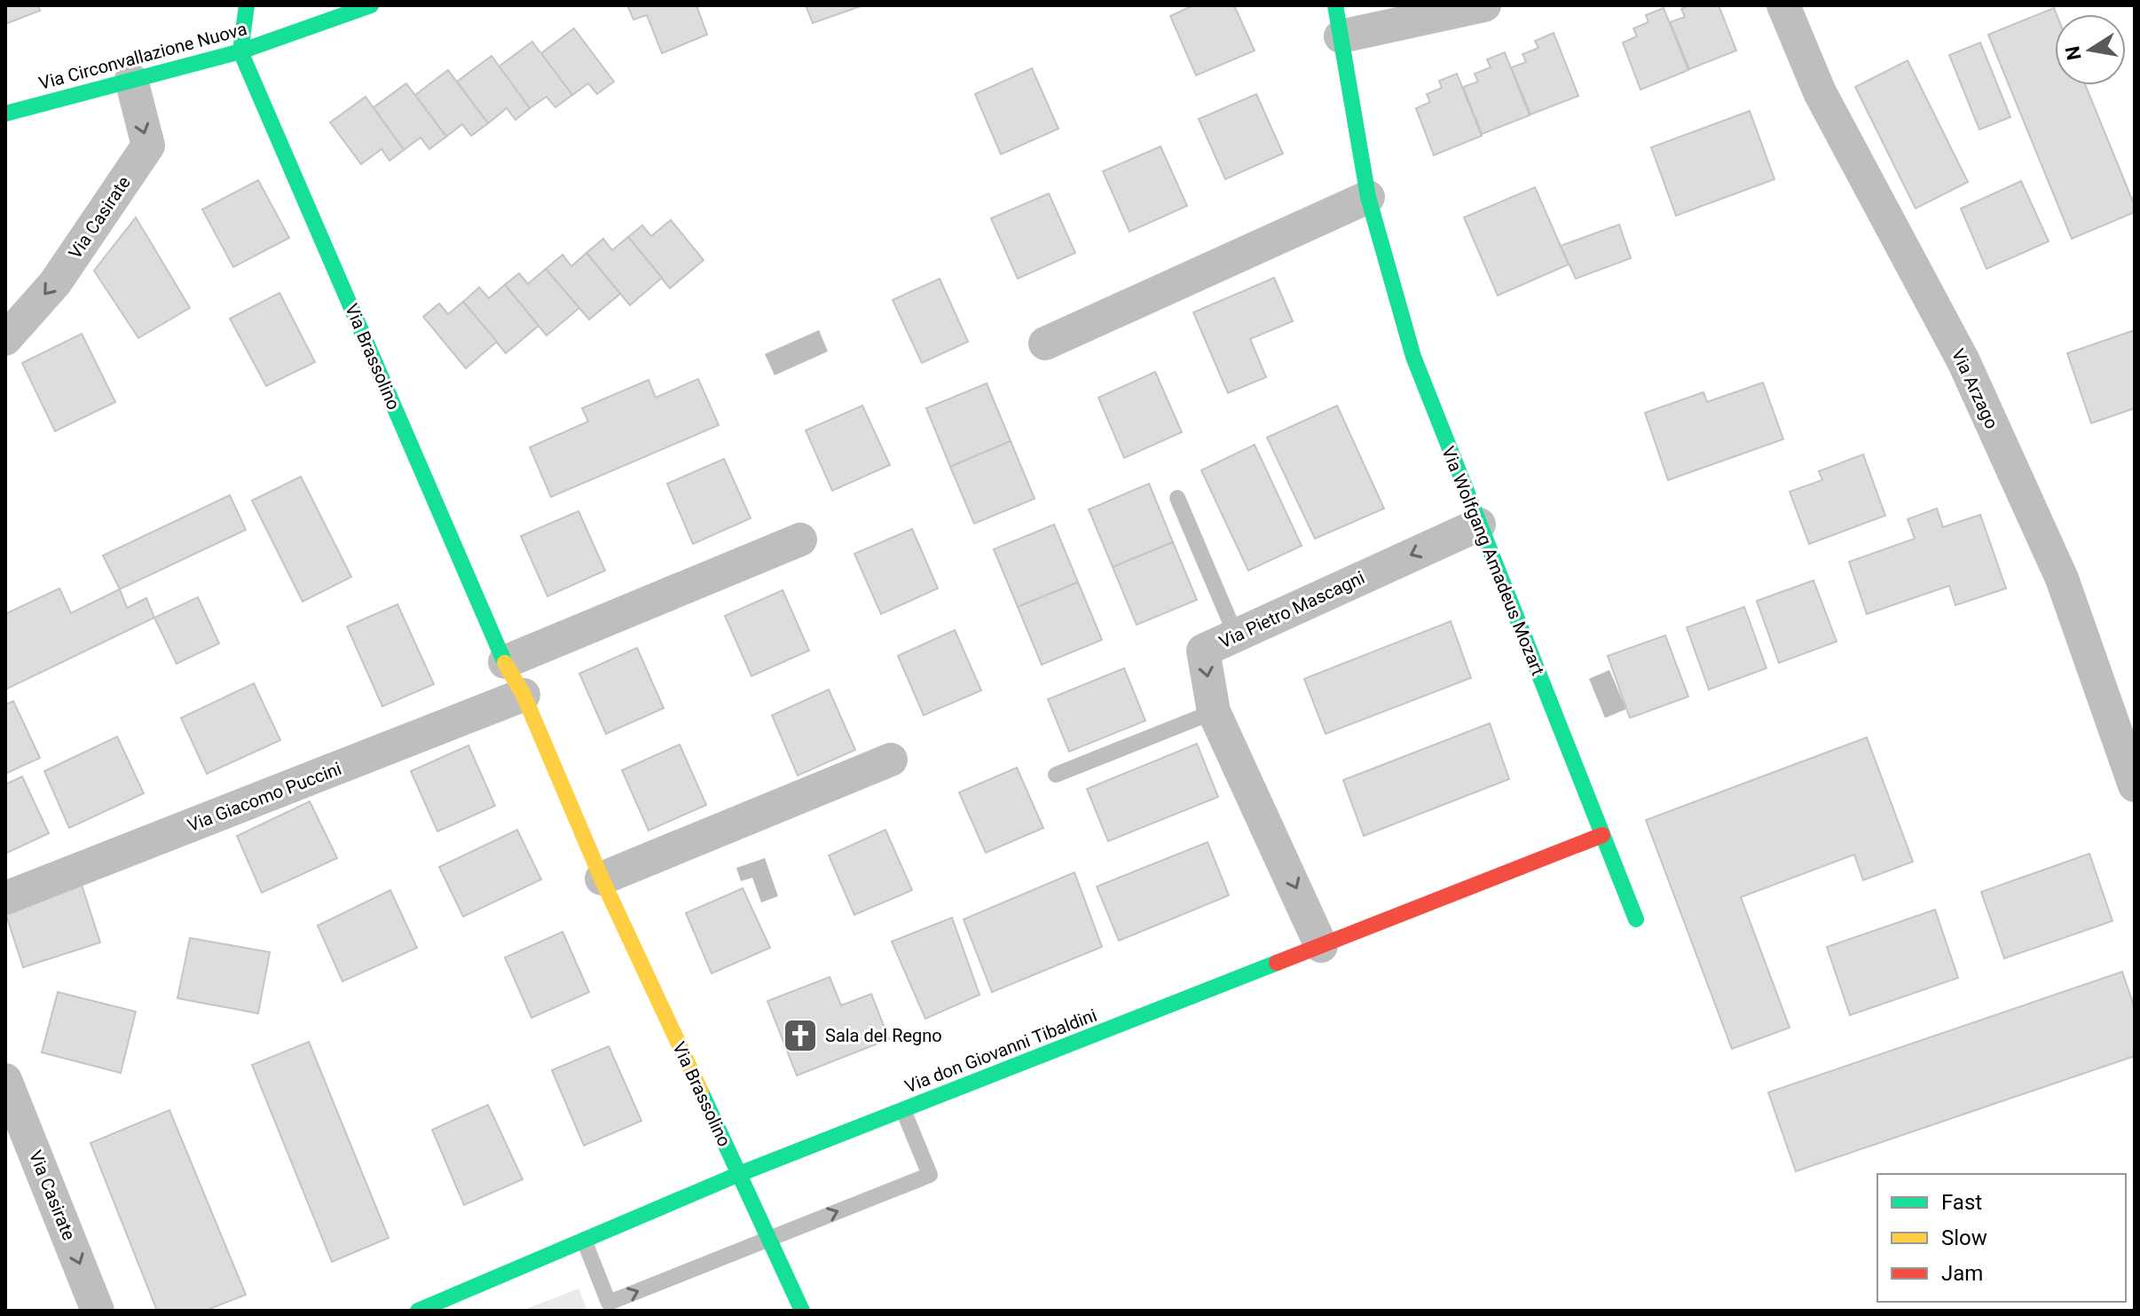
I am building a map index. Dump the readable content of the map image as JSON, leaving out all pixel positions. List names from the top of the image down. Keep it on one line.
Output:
{"streets":{"street":["Via Circonvallazione Nuova","Via Casirate","Via Brassolino","Via Arzago","Via Wolfgang Amadeus Mozart","Via Pietro Mascagni","Via Giacomo Puccini","Via don Giovanni Tibaldini"]},"crossings":[["Via Circonvallazione Nuova","Via Casirate"],["Via Circonvallazione Nuova","Via Brassolino"],["Via Brassolino","Via Giacomo Puccini"],["Via Brassolino","Via don Giovanni Tibaldini"],["Via Wolfgang Amadeus Mozart","Via Pietro Mascagni"],["Via Wolfgang Amadeus Mozart","Via don Giovanni Tibaldini"],["Via Pietro Mascagni","Via don Giovanni Tibaldini"]],"one_way":["Via Casirate"],"places":{"church":["Sala del Regno"]},"legend":["Fast","Slow","Jam"],"north":"left"}
